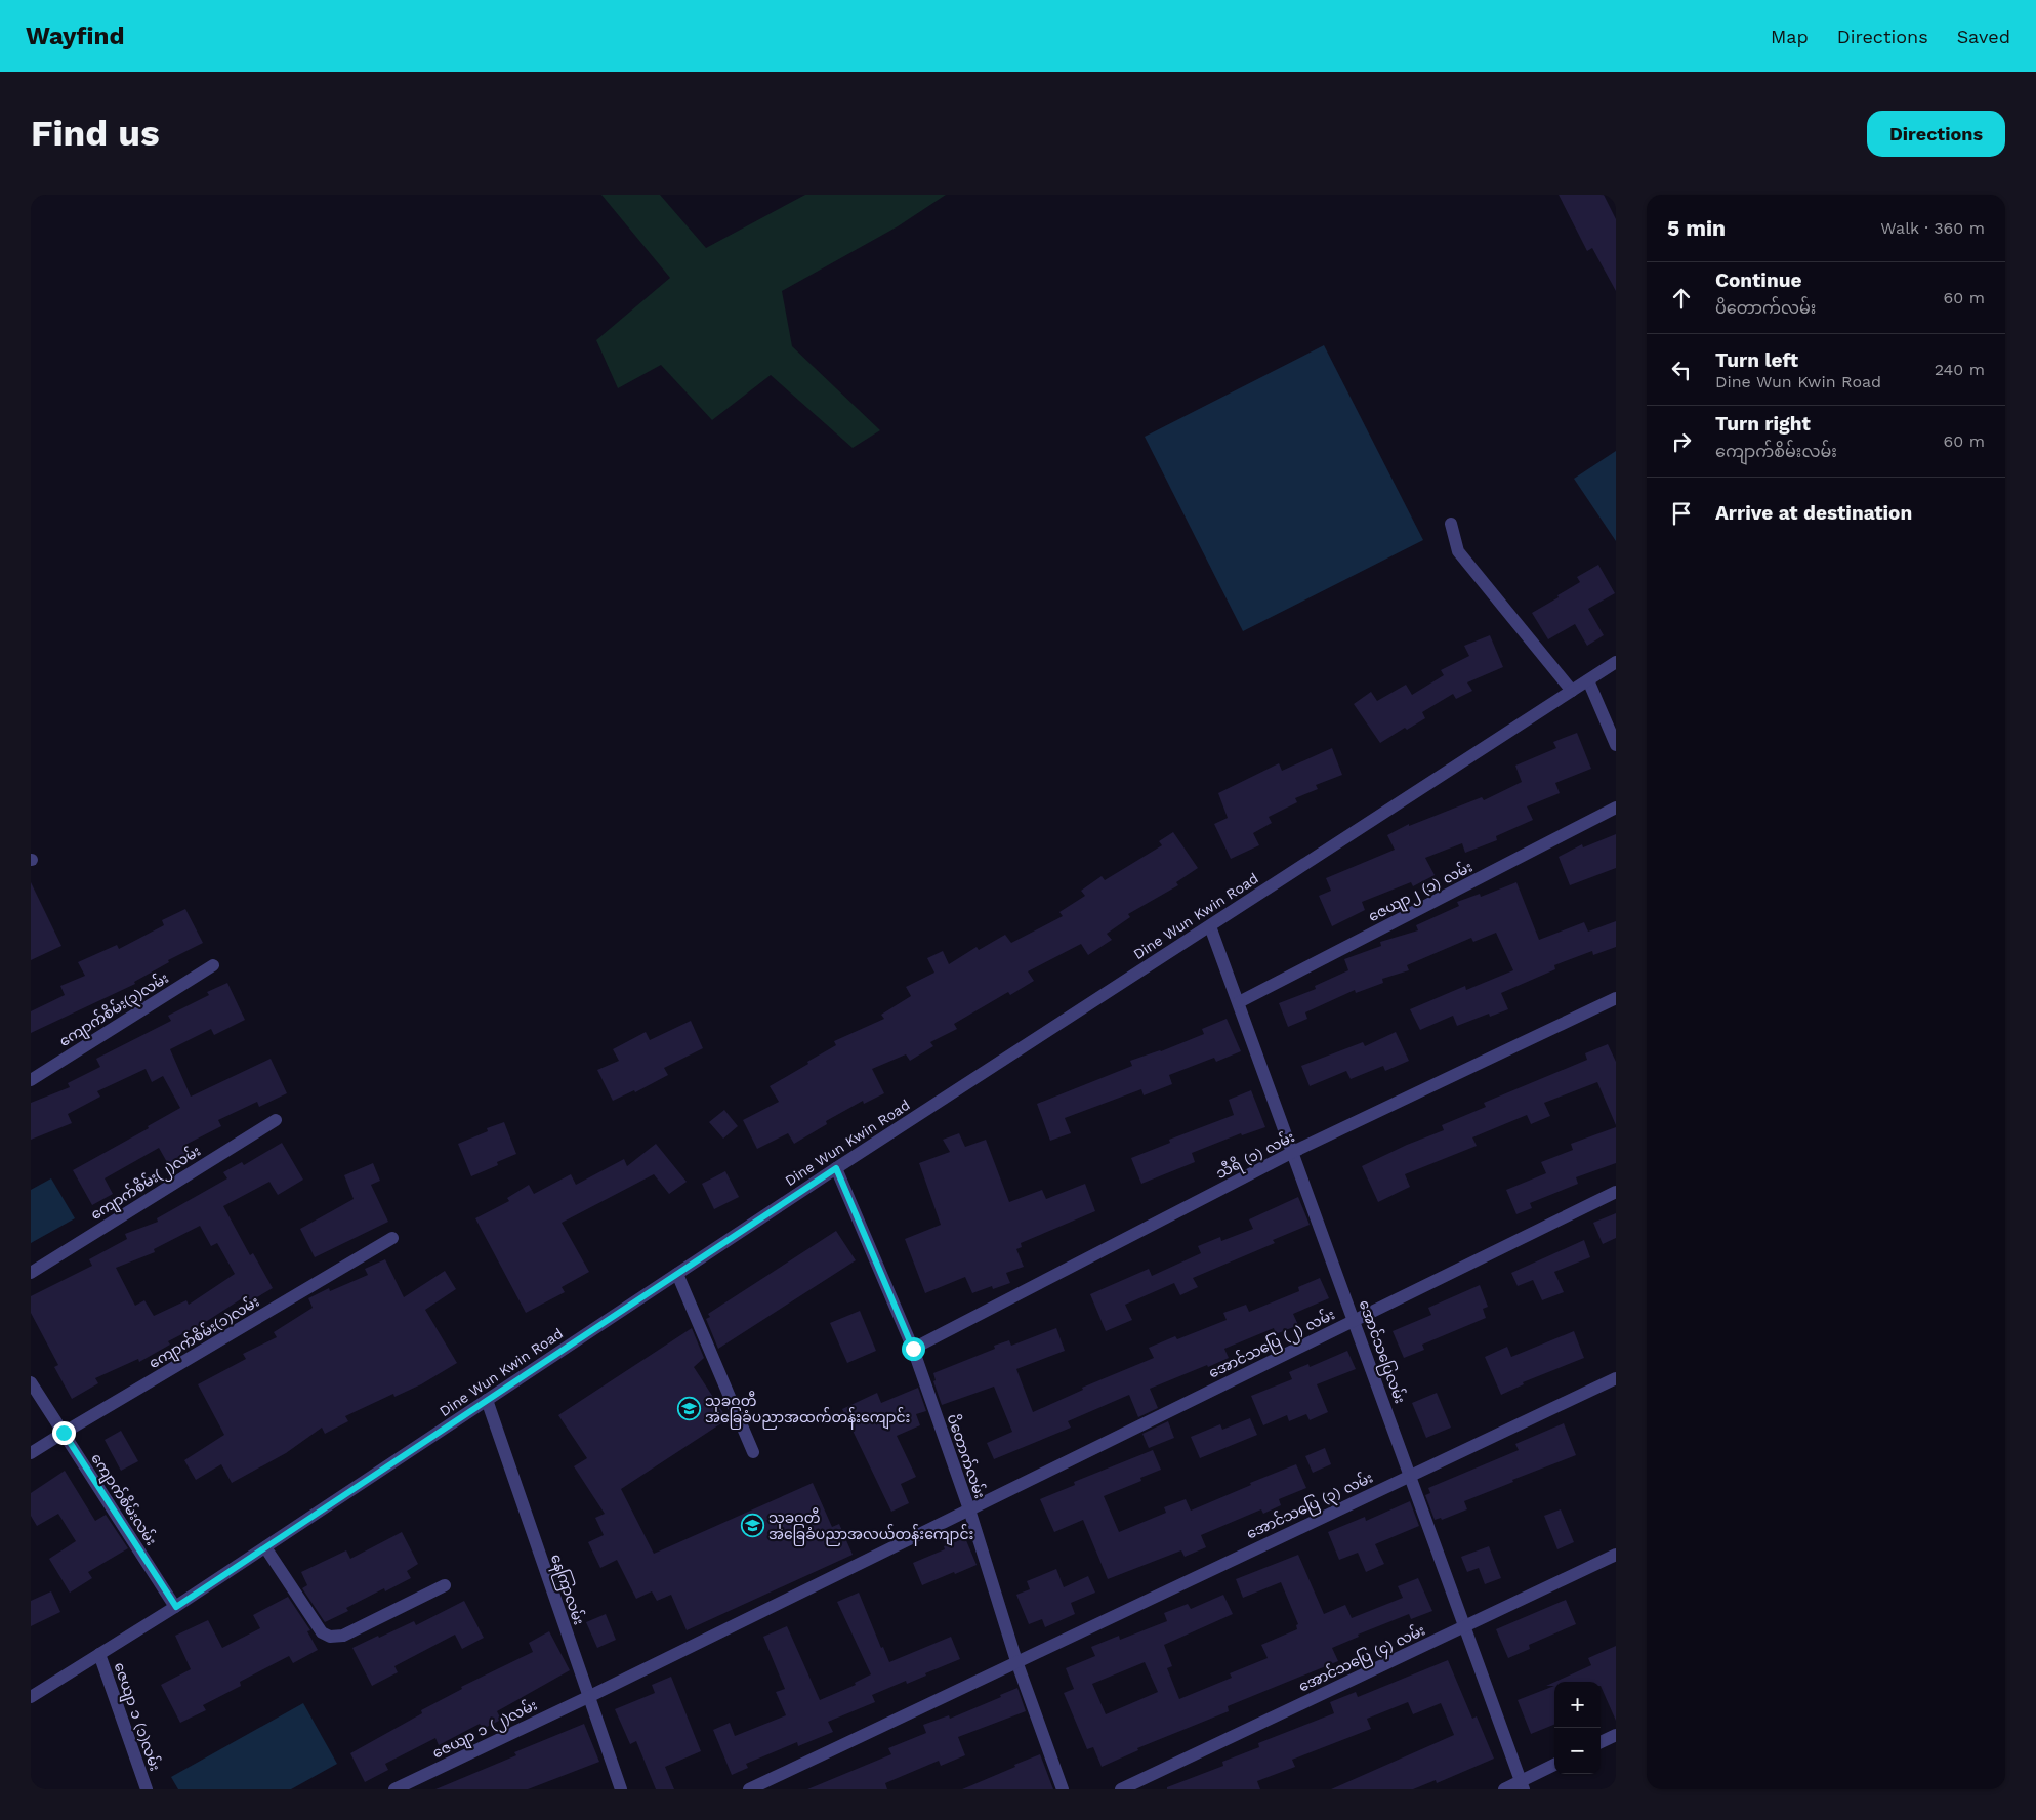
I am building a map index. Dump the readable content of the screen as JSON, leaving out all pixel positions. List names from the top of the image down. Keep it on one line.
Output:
{"streets":{"street":["ဇေယျာ၂ (၁) လမ်း","Dine Wun Kwin Road","ကျောက်စိမ်း(၃)လမ်း","သီရိ (၁) လမ်း","ကျောက်စိမ်း(၂)လမ်း","ကျောက်စိမ်း(၁)လမ်း","အောင်သပြေ (၂) လမ်း","အောင်သပြေလမ်း","ပိတောက်လမ်း","ကျောက်စိမ်းလမ်း","အောင်သပြေ (၃) လမ်း","နေကြာလမ်း","အောင်သပြေ (၄) လမ်း","ဇေယျာ ၁ (၁)လမ်း","ဇေယျာ ၁ (၂)လမ်း"]},"crossings":[["ဇေယျာ၂ (၁) လမ်း","အောင်သပြေလမ်း"],["Dine Wun Kwin Road","အောင်သပြေလမ်း"],["Dine Wun Kwin Road","ပိတောက်လမ်း"],["Dine Wun Kwin Road","ကျောက်စိမ်းလမ်း"],["Dine Wun Kwin Road","နေကြာလမ်း"],["Dine Wun Kwin Road","ဇေယျာ ၁ (၁)လမ်း"],["သီရိ (၁) လမ်း","အောင်သပြေလမ်း"],["သီရိ (၁) လမ်း","ပိတောက်လမ်း"],["ကျောက်စိမ်း(၁)လမ်း","ကျောက်စိမ်းလမ်း"],["အောင်သပြေ (၂) လမ်း","အောင်သပြေလမ်း"],["အောင်သပြေ (၂) လမ်း","ပိတောက်လမ်း"],["အောင်သပြေ (၂) လမ်း","နေကြာလမ်း"],["အောင်သပြေ (၂) လမ်း","ဇေယျာ ၁ (၂)လမ်း"],["အောင်သပြေလမ်း","အောင်သပြေ (၃) လမ်း"],["အောင်သပြေလမ်း","အောင်သပြေ (၄) လမ်း"],["ပိတောက်လမ်း","အောင်သပြေ (၃) လမ်း"],["နေကြာလမ်း","ဇေယျာ ၁ (၂)လမ်း"]],"places":{"school or university":["သုခဝတီ အခြေခံပညာအထက်တန်းကျောင်း","သုခဝတီ အခြေခံပညာအလယ်တန်းကျောင်း"]},"page":{"header":"Wayfind","nav":["Map","Directions","Saved"],"buttons":"Directions","title":"Find us","heading":["5 min","Walk · 360 m"],"list":[["Continue","ပိတောက်လမ်း","60 m"],["Turn left","Dine Wun Kwin Road","240 m"],["Turn right","ကျောက်စိမ်းလမ်း","60 m"],"Arrive at destination"],"map_buttons":["+","−"]}}
